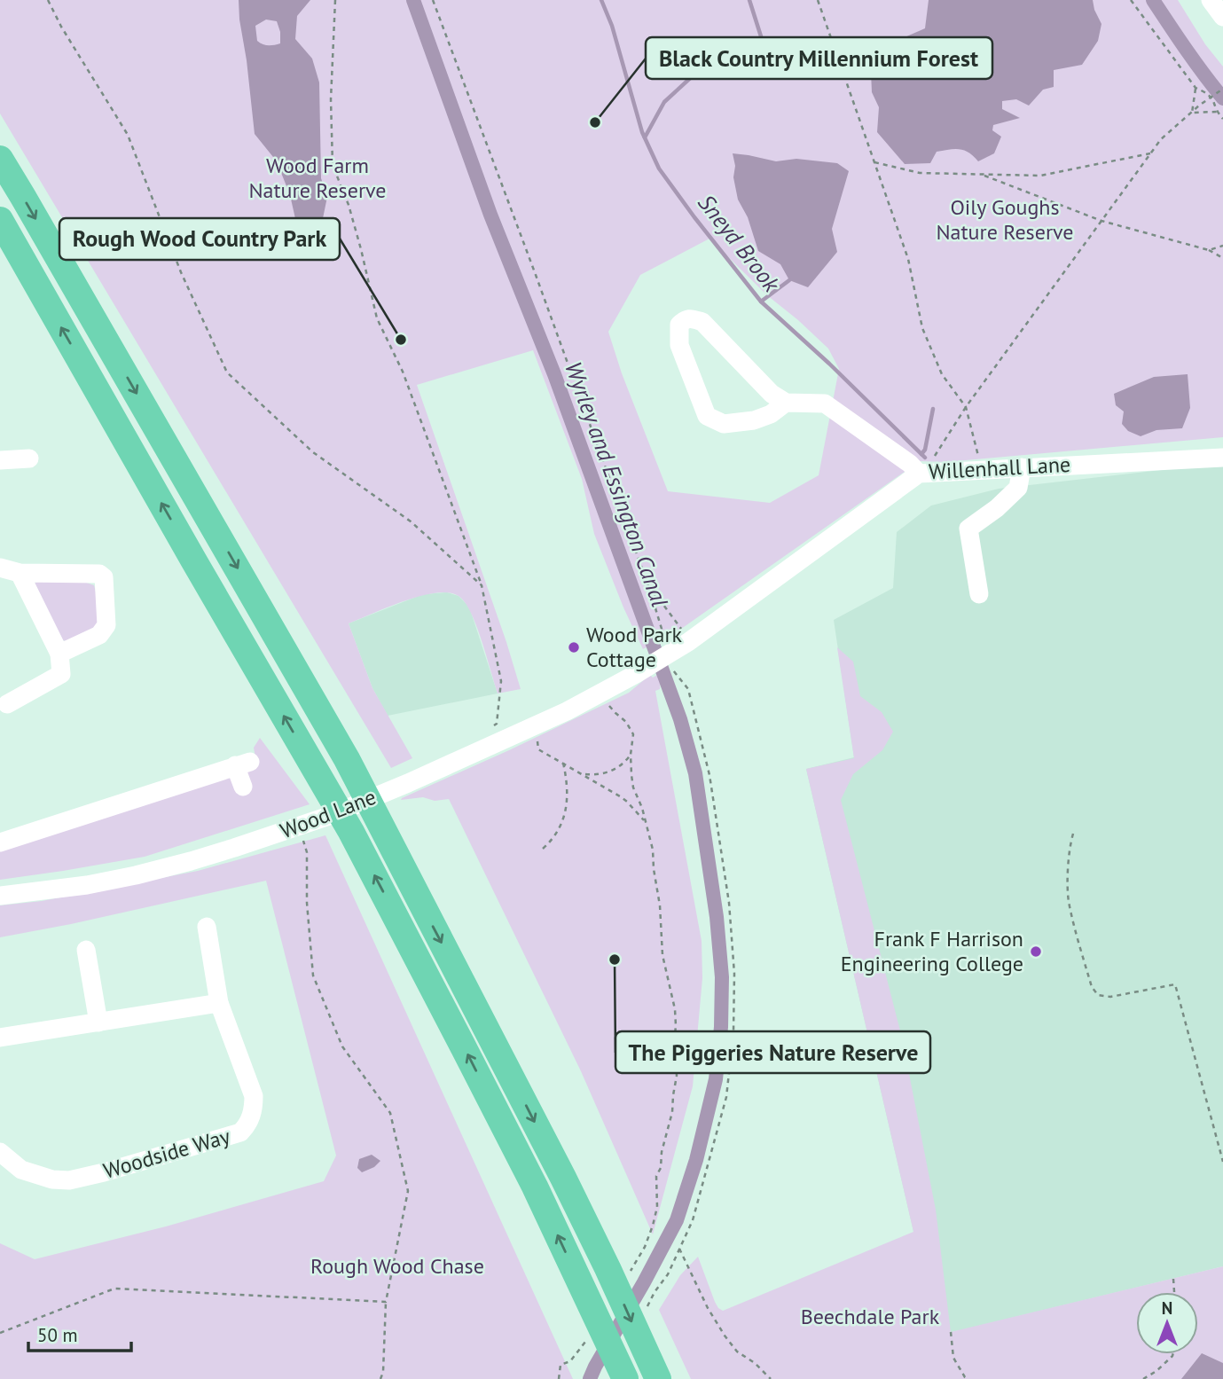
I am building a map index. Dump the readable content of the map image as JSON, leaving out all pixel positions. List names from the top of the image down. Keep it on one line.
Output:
{"streets":{"street":["Willenhall Lane","Wood Lane","Woodside Way"]},"crossings":[["Willenhall Lane","Wood Lane"]],"water":["Sneyd Brook","Wyrley and Essington Canal"],"parks":["Wood Farm Nature Reserve","Oily Goughs Nature Reserve","Rough Wood Chase","Beechdale Park"],"places":["Black Country Millennium Forest","Rough Wood Country Park","Wood Park Cottage","Frank F Harrison Engineering College","The Piggeries Nature Reserve"],"scale_bar":"50 m","north":"top"}
